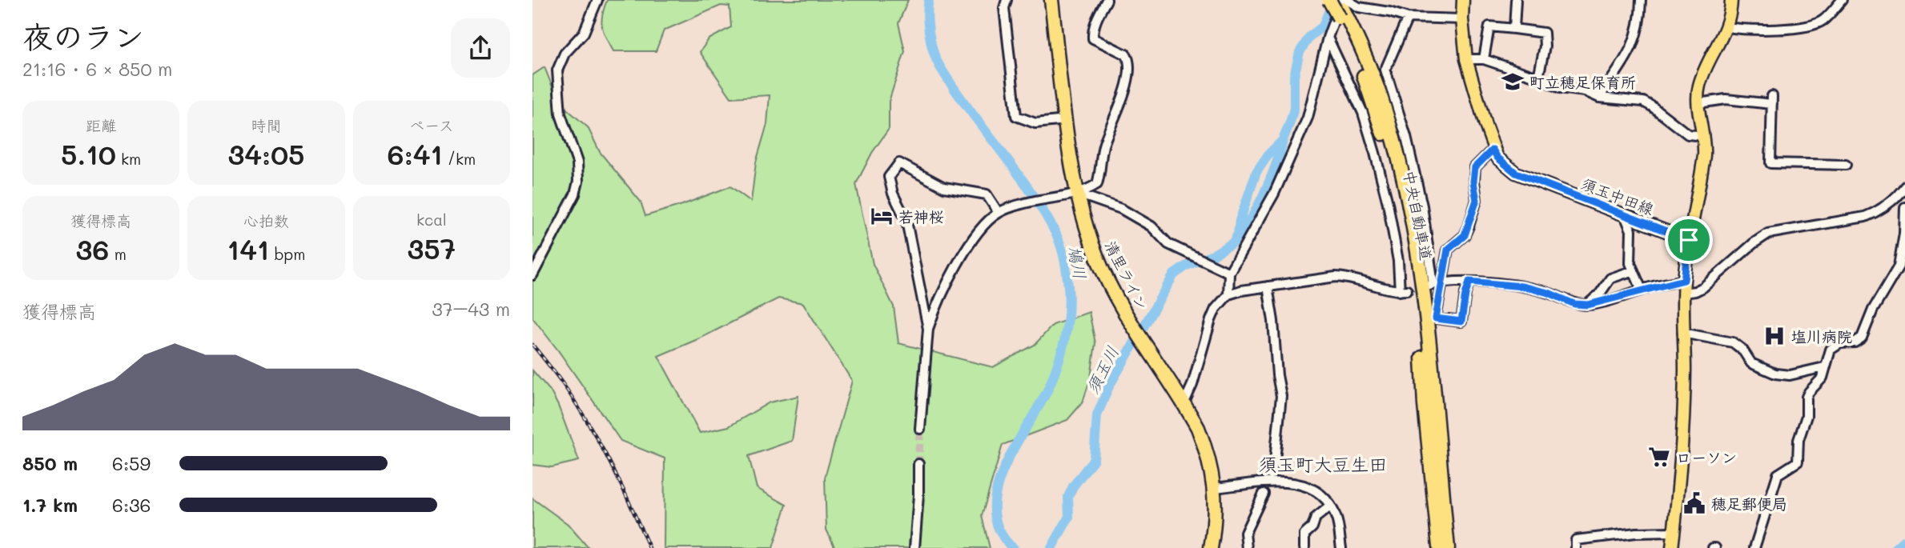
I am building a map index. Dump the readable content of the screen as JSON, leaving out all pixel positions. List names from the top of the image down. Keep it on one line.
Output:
{"streets":{"highway":["中央自動車道","清里ライン"],"main road":["須玉中田線"]},"districts":["須玉町大豆生田"],"water":["鳩川","須玉川"],"places":{"school or university":["町立穂足保育所"],"hotel":["若神桜"],"hospital":["塩川病院"],"supermarket":["ローソン"],"public building":["穂足郵便局"]},"page":{"heading":["夜のラン","21:16 · 6 × 850 m"],"stats":[["距離","5.10 km"],["時間","34:05"],["ペース","6:41 /km"],["獲得標高","36 m"],["心拍数","141 bpm"],["kcal","357"]],"chart":["獲得標高","37–43 m"],"list":[{"name":"850 m","note":"6:59"},{"name":"1.7 km","note":"6:36"}]}}
